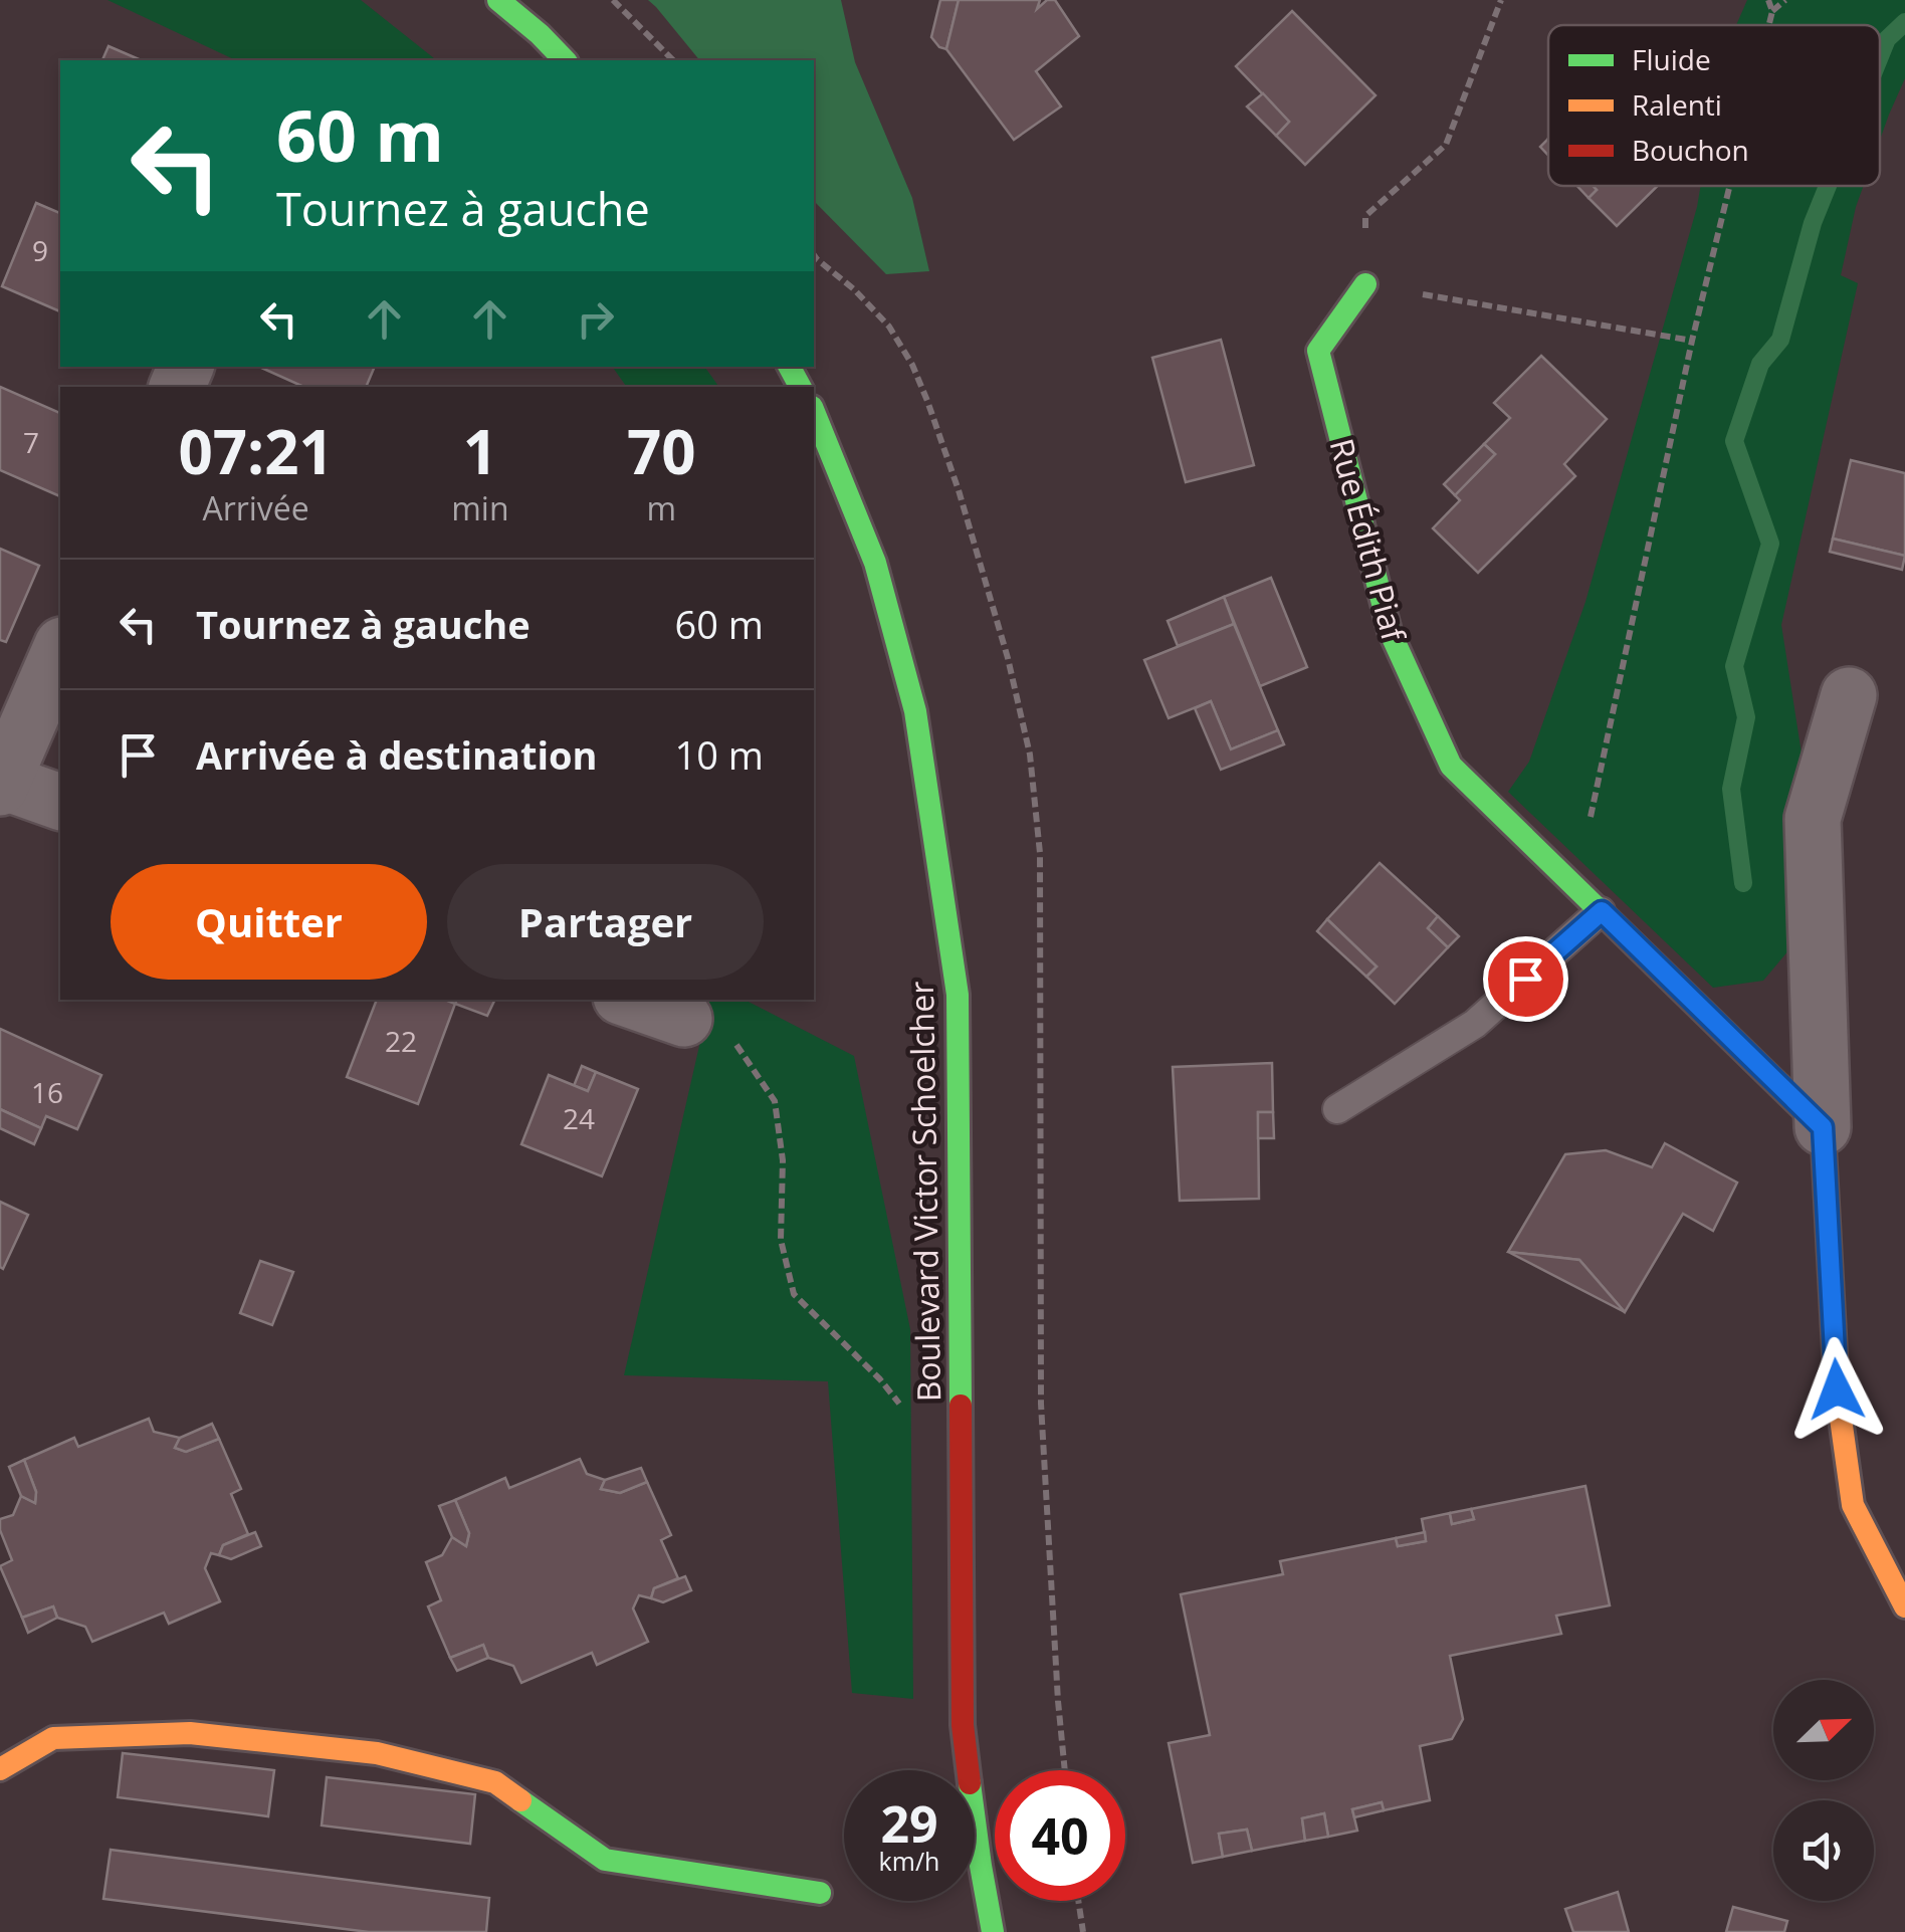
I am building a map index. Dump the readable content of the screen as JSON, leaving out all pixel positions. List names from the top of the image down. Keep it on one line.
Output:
{"streets":{"street":["Rue Édith Piaf","Boulevard Victor Schoelcher"]},"house_numbers":["9","7","22","16","24"],"legend":["Fluide","Ralenti","Bouchon"],"north":"top right","page":{"turn":["60 m","Tournez à gauche"],"eta":["07:21","Arrivée","1","min","70","m"],"list":[{"name":"Tournez à gauche","value":"60 m"},{"name":"Arrivée à destination","value":"10 m"}],"buttons":["Quitter","Partager"],"speed":"29 km/h","limit":"40"}}
